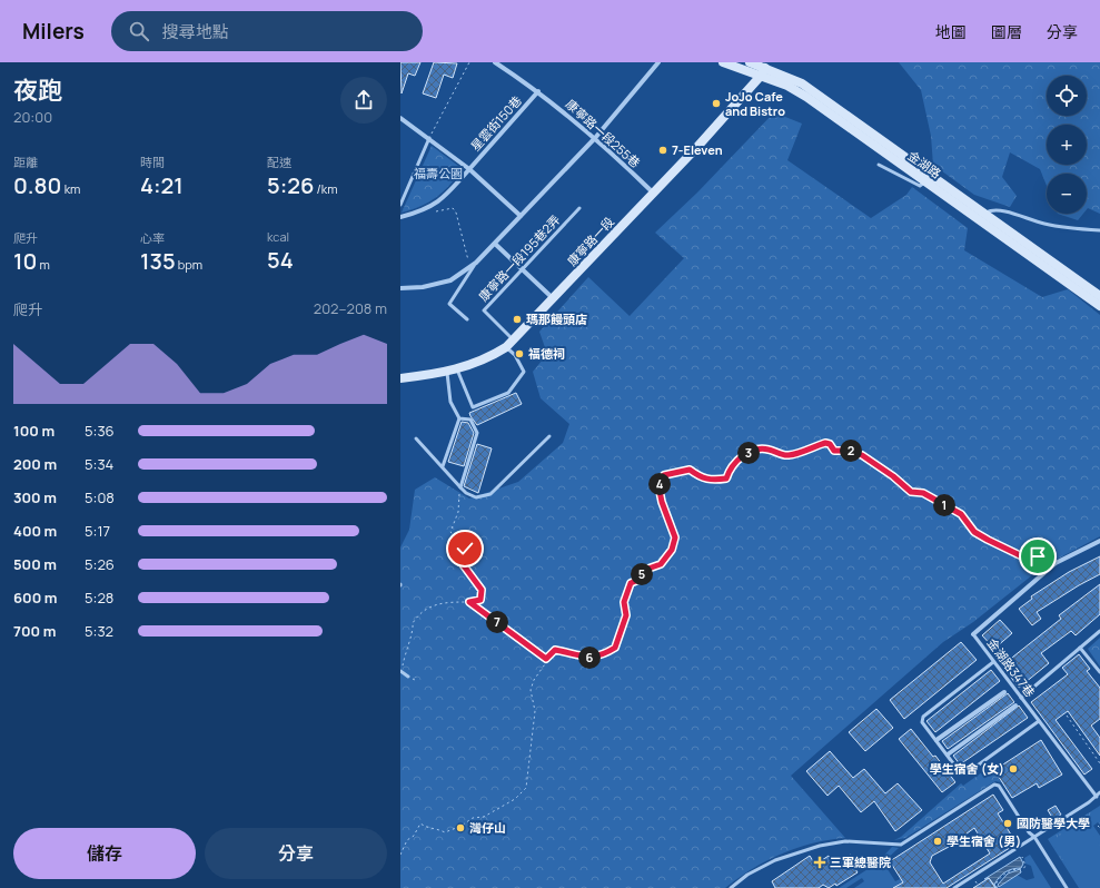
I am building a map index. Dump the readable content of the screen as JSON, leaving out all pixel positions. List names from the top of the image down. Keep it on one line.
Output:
{"streets":{"main road":["金湖路","康寧路一段"],"street":["星雲街150巷","康寧路一段255巷","金湖路347巷"],"lane":["康寧路一段195巷2弄"]},"crossings":[["星雲街150巷","康寧路一段255巷"],["康寧路一段255巷","康寧路一段"],["金湖路","康寧路一段"],["康寧路一段","康寧路一段195巷2弄"]],"parks":["福壽公園"],"places":{"other":["JoJo Cafe and Bistro","7-Eleven","瑪那饅頭店","福德祠","學生宿舍 (女)","國防醫學大學","灣仔山","學生宿舍 (男)"],"health":["三軍總醫院"]},"page":{"header":"Milers","search":"搜尋地點","nav":["地圖","圖層","分享"],"heading":["夜跑","20:00"],"map_buttons":["+","−"],"stats":[["距離","0.80 km"],["時間","4:21"],["配速","5:26 /km"],["爬升","10 m"],["心率","135 bpm"],["kcal","54"]],"chart":["爬升","202–208 m"],"list":[{"name":"100 m","note":"5:36"},{"name":"200 m","note":"5:34"},{"name":"300 m","note":"5:08"},{"name":"400 m","note":"5:17"},{"name":"500 m","note":"5:26"},{"name":"600 m","note":"5:28"},{"name":"700 m","note":"5:32"}],"pins":["2","3","4","1","5","7","6"],"buttons":["儲存","分享"]}}
